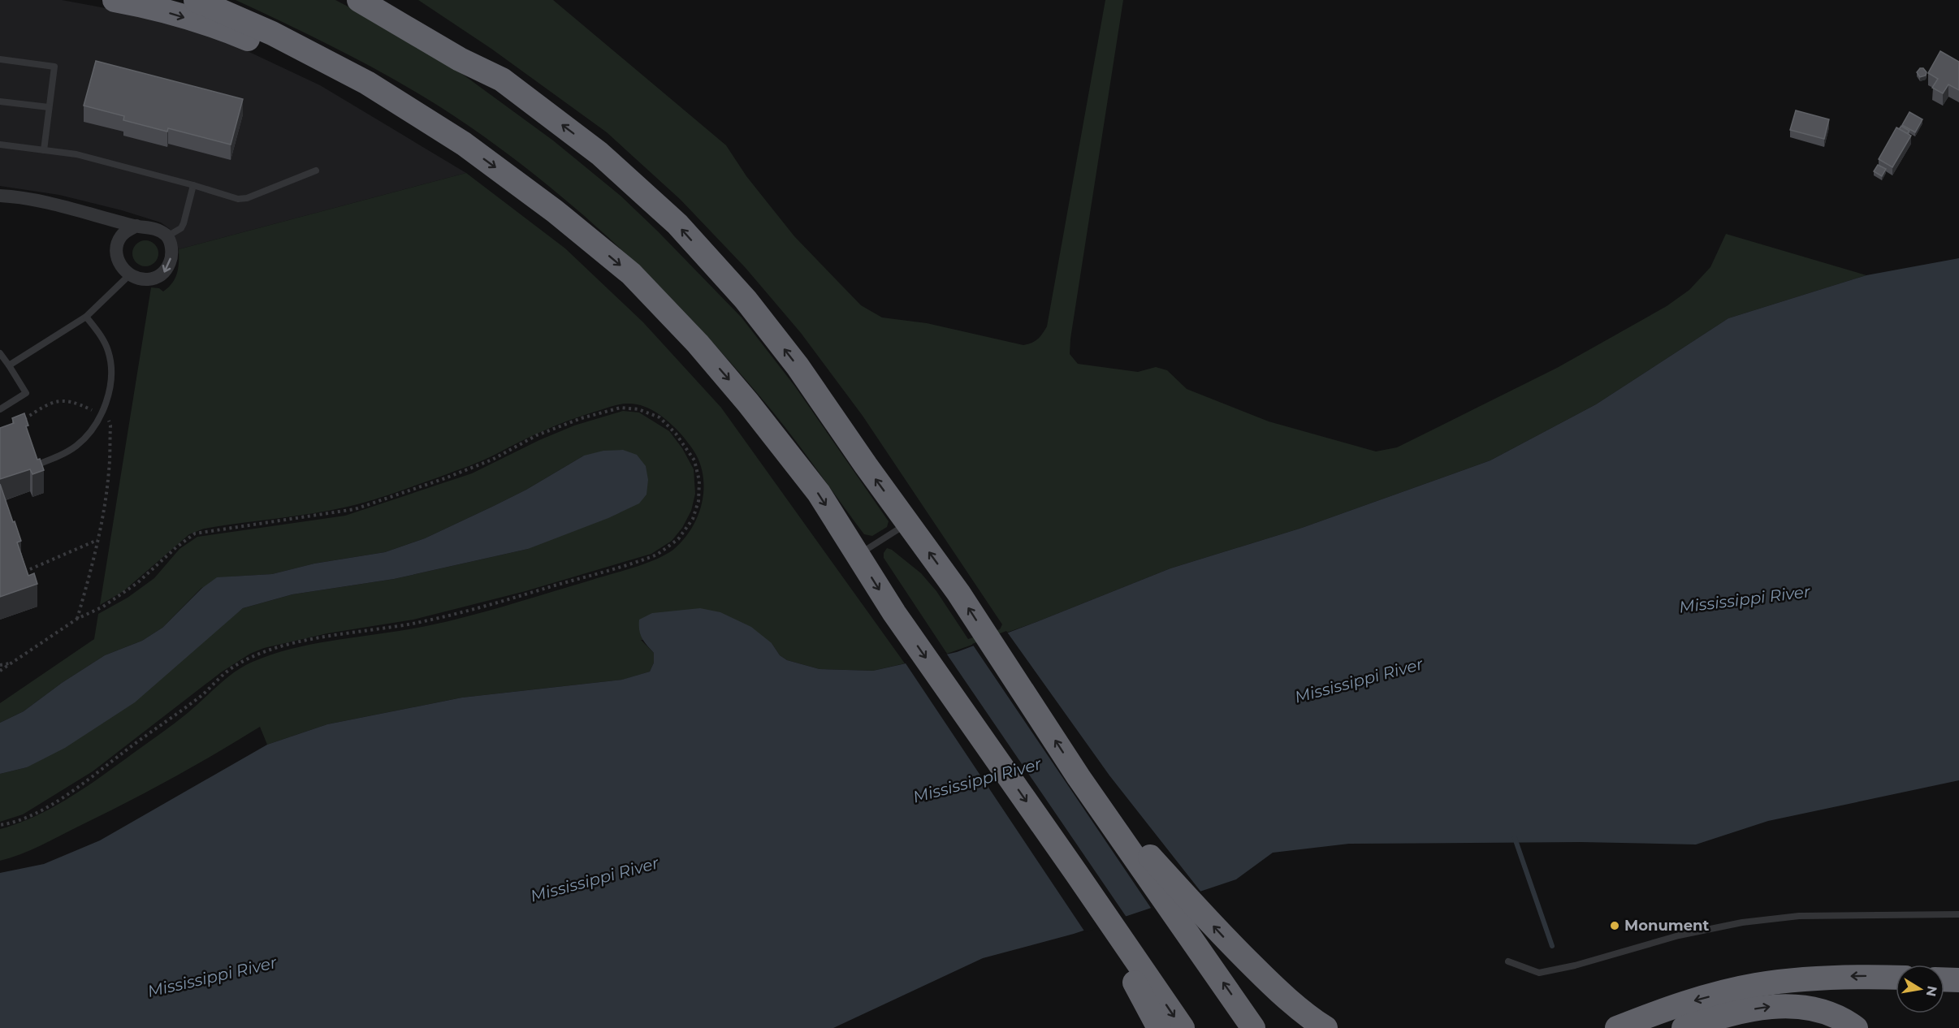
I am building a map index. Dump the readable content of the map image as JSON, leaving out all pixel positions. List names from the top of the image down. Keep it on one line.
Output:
{"water":["Mississippi River"],"places":["Monument"],"north":"right"}
